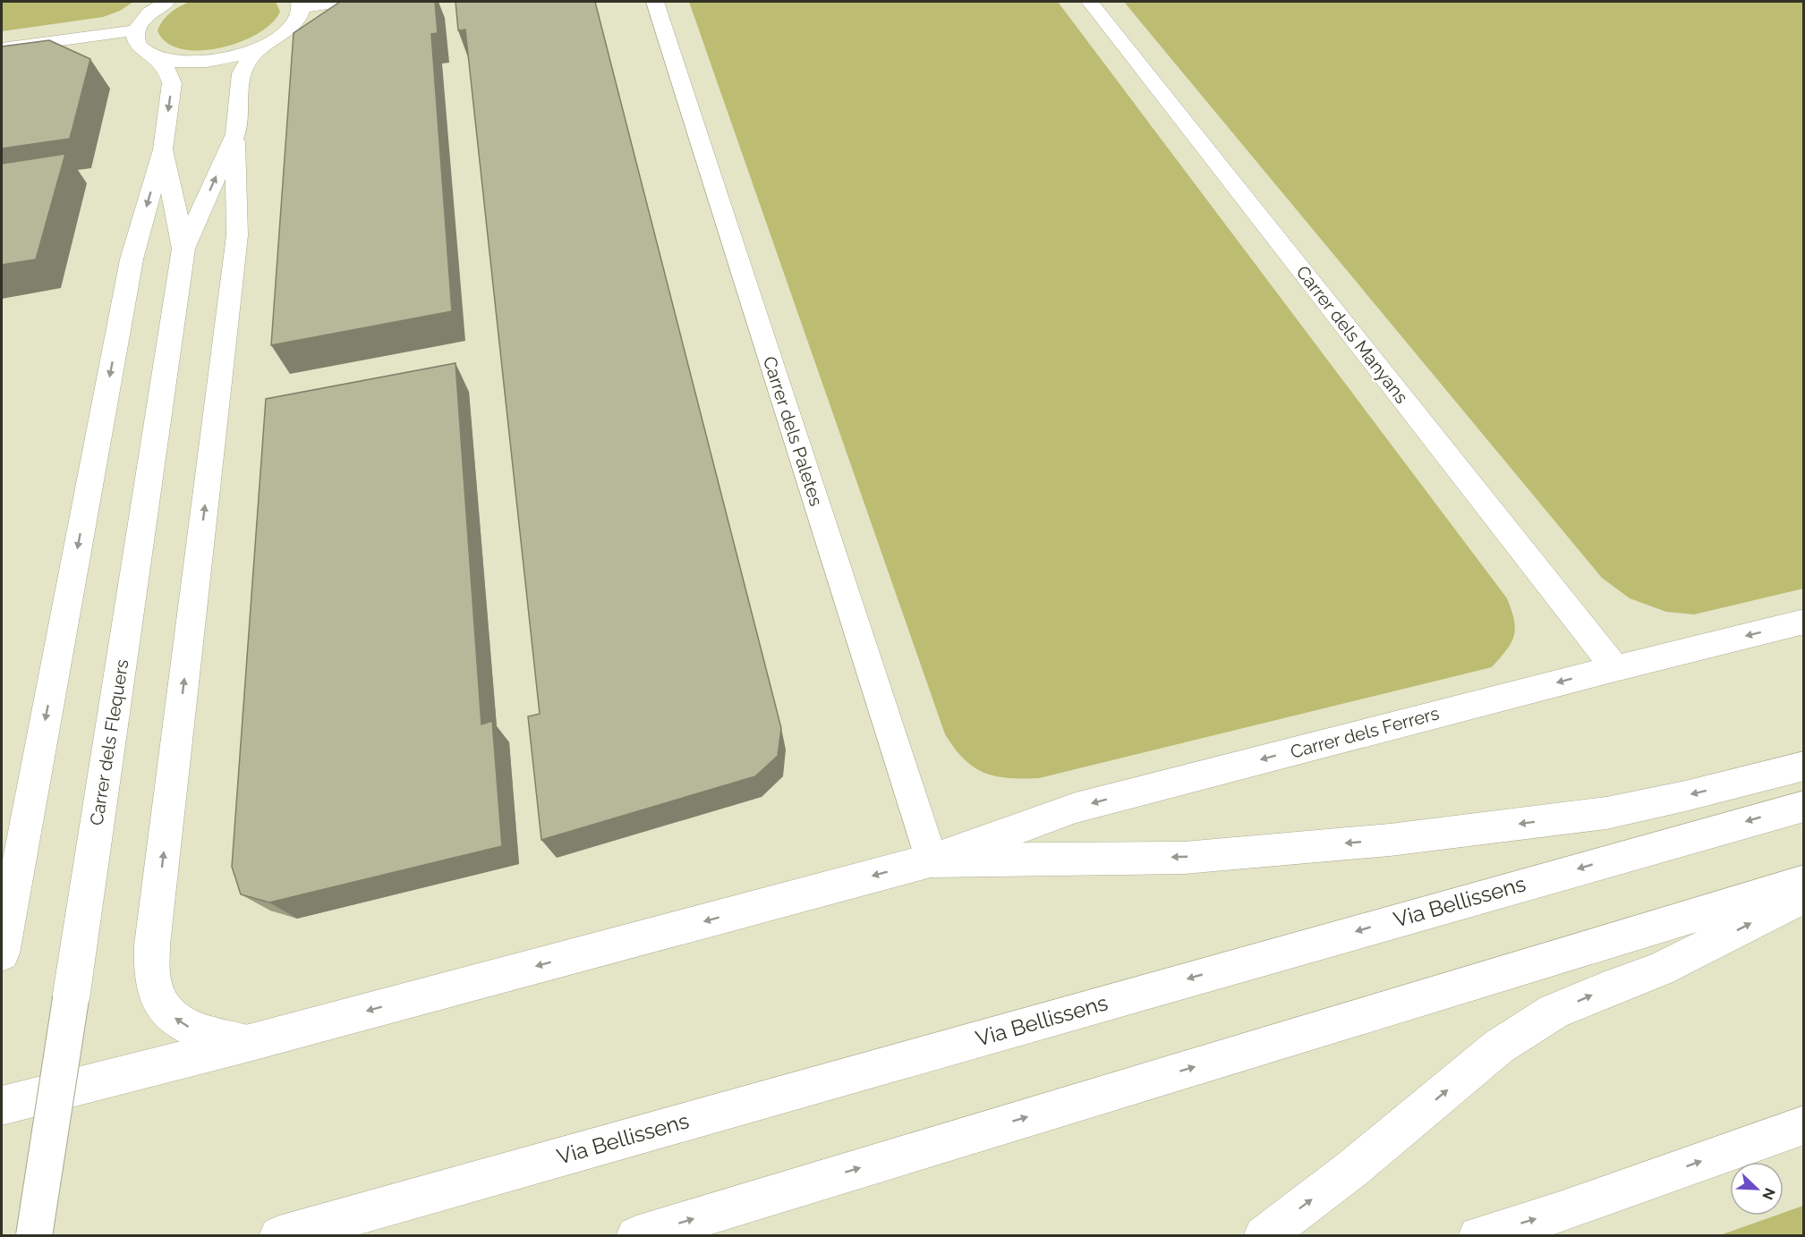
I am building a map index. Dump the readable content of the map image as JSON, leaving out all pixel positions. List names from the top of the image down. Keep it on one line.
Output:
{"streets":{"street":["Carrer dels Manyans","Carrer dels Paletes","Carrer dels Ferrers","Carrer dels Flequers","Via Bellissens"]},"crossings":[["Carrer dels Manyans","Carrer dels Ferrers"],["Carrer dels Paletes","Carrer dels Ferrers"]],"north":"bottom right"}
